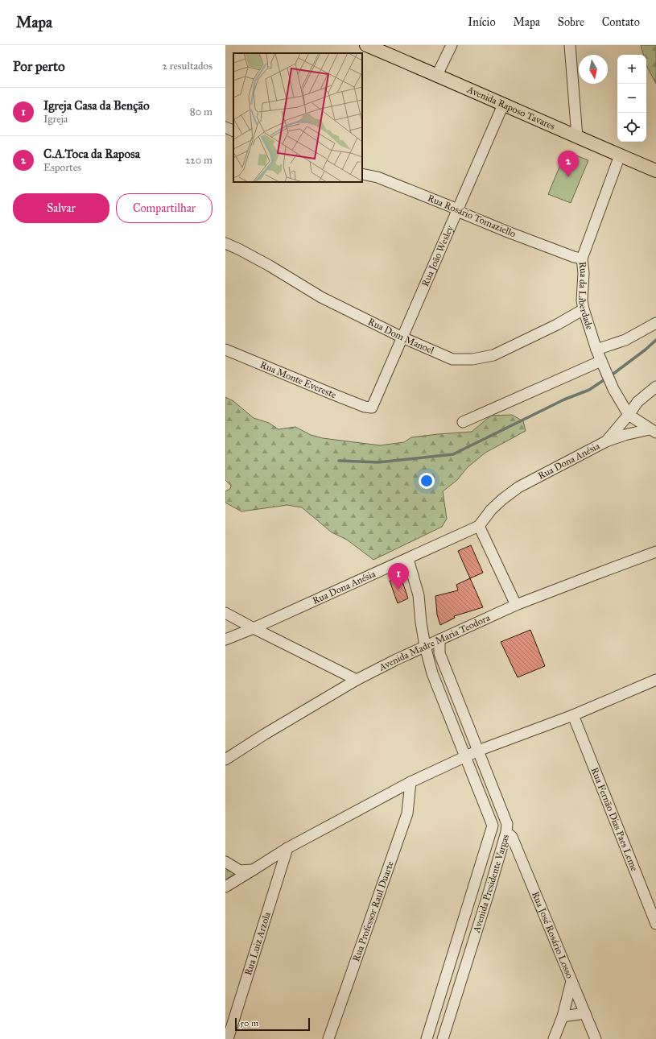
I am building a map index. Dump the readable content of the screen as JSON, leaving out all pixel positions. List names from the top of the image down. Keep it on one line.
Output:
{"streets":{"main road":["Avenida Raposo Tavares"],"street":["Rua Rosário Tomaziello","Rua João Wesley","Rua da Liberdade","Rua Dom Manoel","Rua Monte Evereste","Rua Dona Anésia","Avenida Madre Maria Teodora","Rua Fernão Dias Paes Leme","Avenida Presidente Vargas","Rua Professor Raul Duarte","Rua José Rosário Losso","Rua Luiz Arzola"]},"crossings":[["Avenida Raposo Tavares","Rua João Wesley"],["Avenida Raposo Tavares","Rua da Liberdade"],["Rua Rosário Tomaziello","Rua João Wesley"],["Rua Rosário Tomaziello","Rua da Liberdade"],["Rua João Wesley","Rua Dom Manoel"],["Rua João Wesley","Rua Monte Evereste"],["Rua da Liberdade","Rua Dom Manoel"],["Rua da Liberdade","Rua Dona Anésia"],["Rua Dona Anésia","Avenida Presidente Vargas"],["Avenida Madre Maria Teodora","Avenida Presidente Vargas"],["Avenida Presidente Vargas","Rua José Rosário Losso"]],"scale_bar":"50 m","north":"bottom","page":{"header":"Mapa","nav":["Início","Mapa","Sobre","Contato"],"heading":["Por perto","2 resultados"],"map_buttons":["+","−"],"list":[{"mark":"1","name":"Igreja Casa da Benção","note":"Igreja","value":"80 m"},{"mark":"2","name":"C.A.Toca da Raposa","note":"Esportes","value":"220 m"}],"pins":["2","1"],"buttons":["Salvar","Compartilhar"],"scale":"50 m"}}
